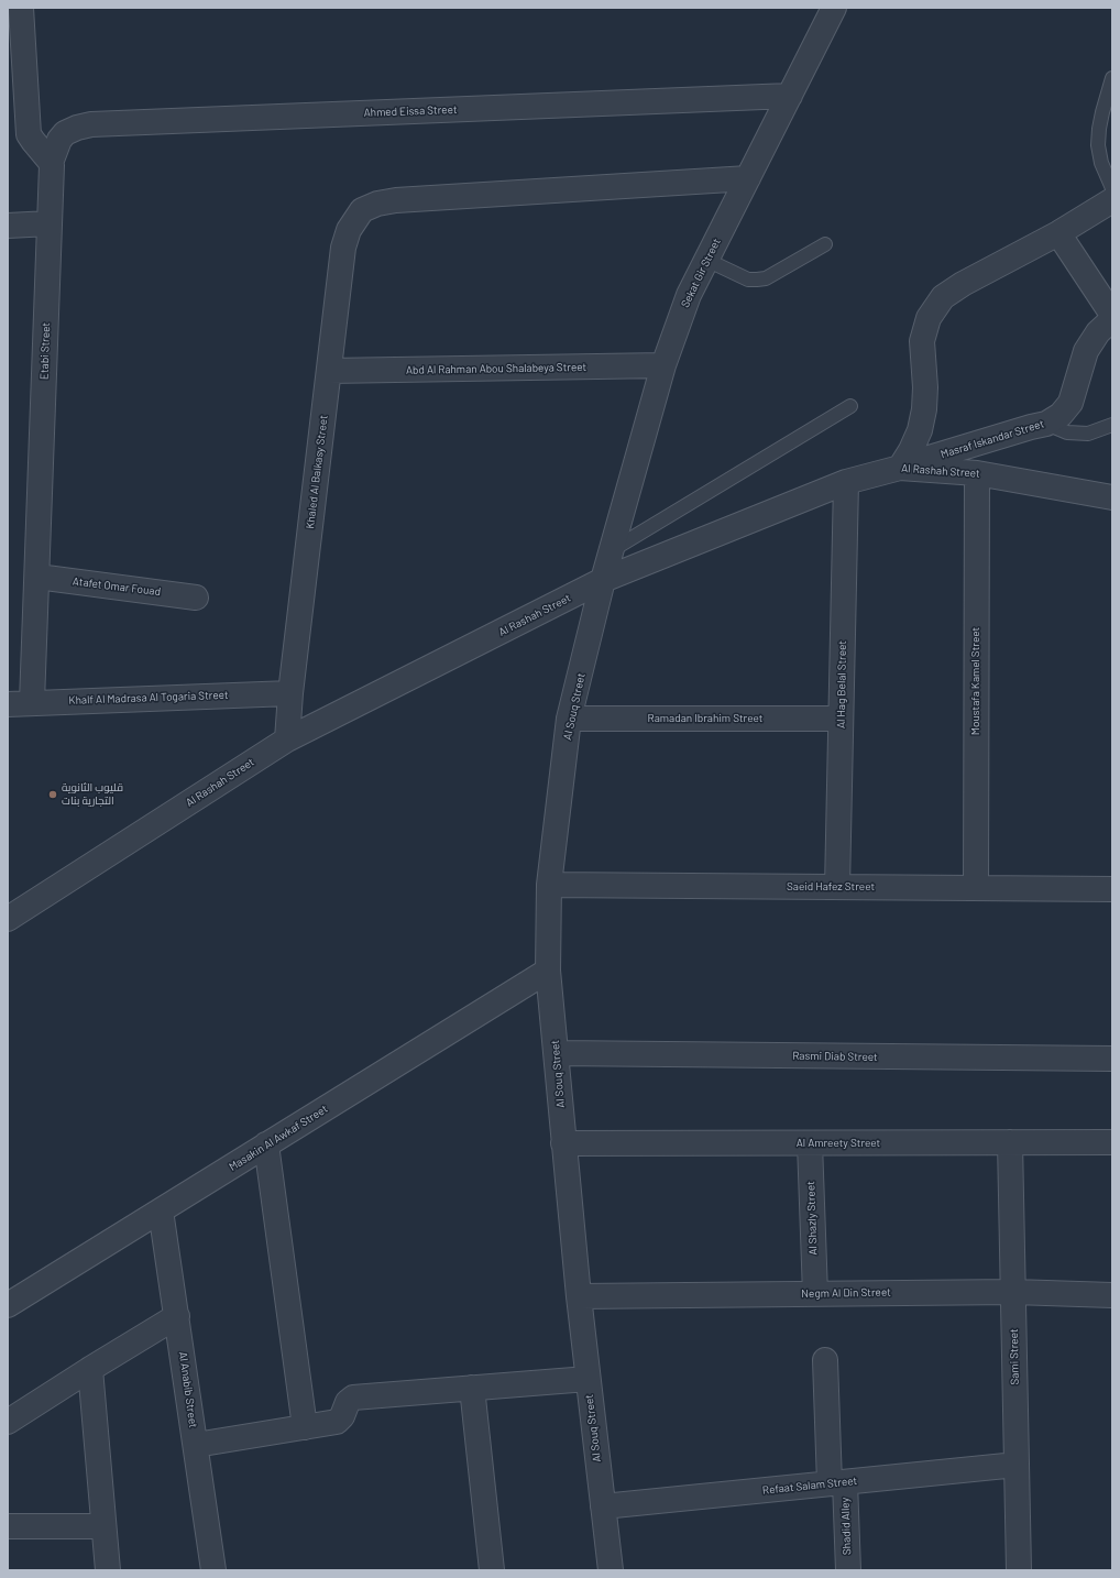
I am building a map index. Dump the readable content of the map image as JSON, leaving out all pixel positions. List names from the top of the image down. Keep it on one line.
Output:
{"streets":{"street":["Ahmed Eissa Street","Sekat Gir Street","Etabi Street","Abd Al Rahman Abou Shalabeya Street","Masraf Iskandar Street","Al Rashah Street","Khaled Al Balkasy Street","Atafet Omar Fouad","Moustafa Kamel Street","Al Hag Belal Street","Khalf Al Madrasa Al Togaria Street","Al Souq Street","Ramadan Ibrahim Street","Saeid Hafez Street","Rasmi Diab Street","Masakin Al Awkaf Street","Al Amreety Street","Al Shazly Street","Negm Al Din Street","Sami Street","Al Anabib Street","Refaat Salam Street","Shadid Alley"]},"crossings":[["Ahmed Eissa Street","Sekat Gir Street"],["Ahmed Eissa Street","Etabi Street"],["Sekat Gir Street","Abd Al Rahman Abou Shalabeya Street"],["Sekat Gir Street","Al Rashah Street"],["Sekat Gir Street","Khaled Al Balkasy Street"],["Sekat Gir Street","Al Souq Street"],["Etabi Street","Atafet Omar Fouad"],["Etabi Street","Khalf Al Madrasa Al Togaria Street"],["Abd Al Rahman Abou Shalabeya Street","Khaled Al Balkasy Street"],["Masraf Iskandar Street","Al Rashah Street"],["Al Rashah Street","Khaled Al Balkasy Street"],["Al Rashah Street","Moustafa Kamel Street"],["Al Rashah Street","Al Hag Belal Street"],["Al Rashah Street","Al Souq Street"],["Khaled Al Balkasy Street","Khalf Al Madrasa Al Togaria Street"],["Moustafa Kamel Street","Saeid Hafez Street"],["Al Hag Belal Street","Ramadan Ibrahim Street"],["Al Hag Belal Street","Saeid Hafez Street"],["Al Souq Street","Ramadan Ibrahim Street"],["Al Souq Street","Saeid Hafez Street"],["Al Souq Street","Rasmi Diab Street"],["Al Souq Street","Masakin Al Awkaf Street"],["Al Souq Street","Al Amreety Street"],["Al Souq Street","Negm Al Din Street"],["Al Souq Street","Refaat Salam Street"],["Masakin Al Awkaf Street","Al Anabib Street"],["Al Amreety Street","Al Shazly Street"],["Al Amreety Street","Sami Street"],["Al Shazly Street","Negm Al Din Street"],["Negm Al Din Street","Sami Street"],["Sami Street","Refaat Salam Street"],["Refaat Salam Street","Shadid Alley"]],"places":["قليوب الثانوية التجارية بنات"]}
